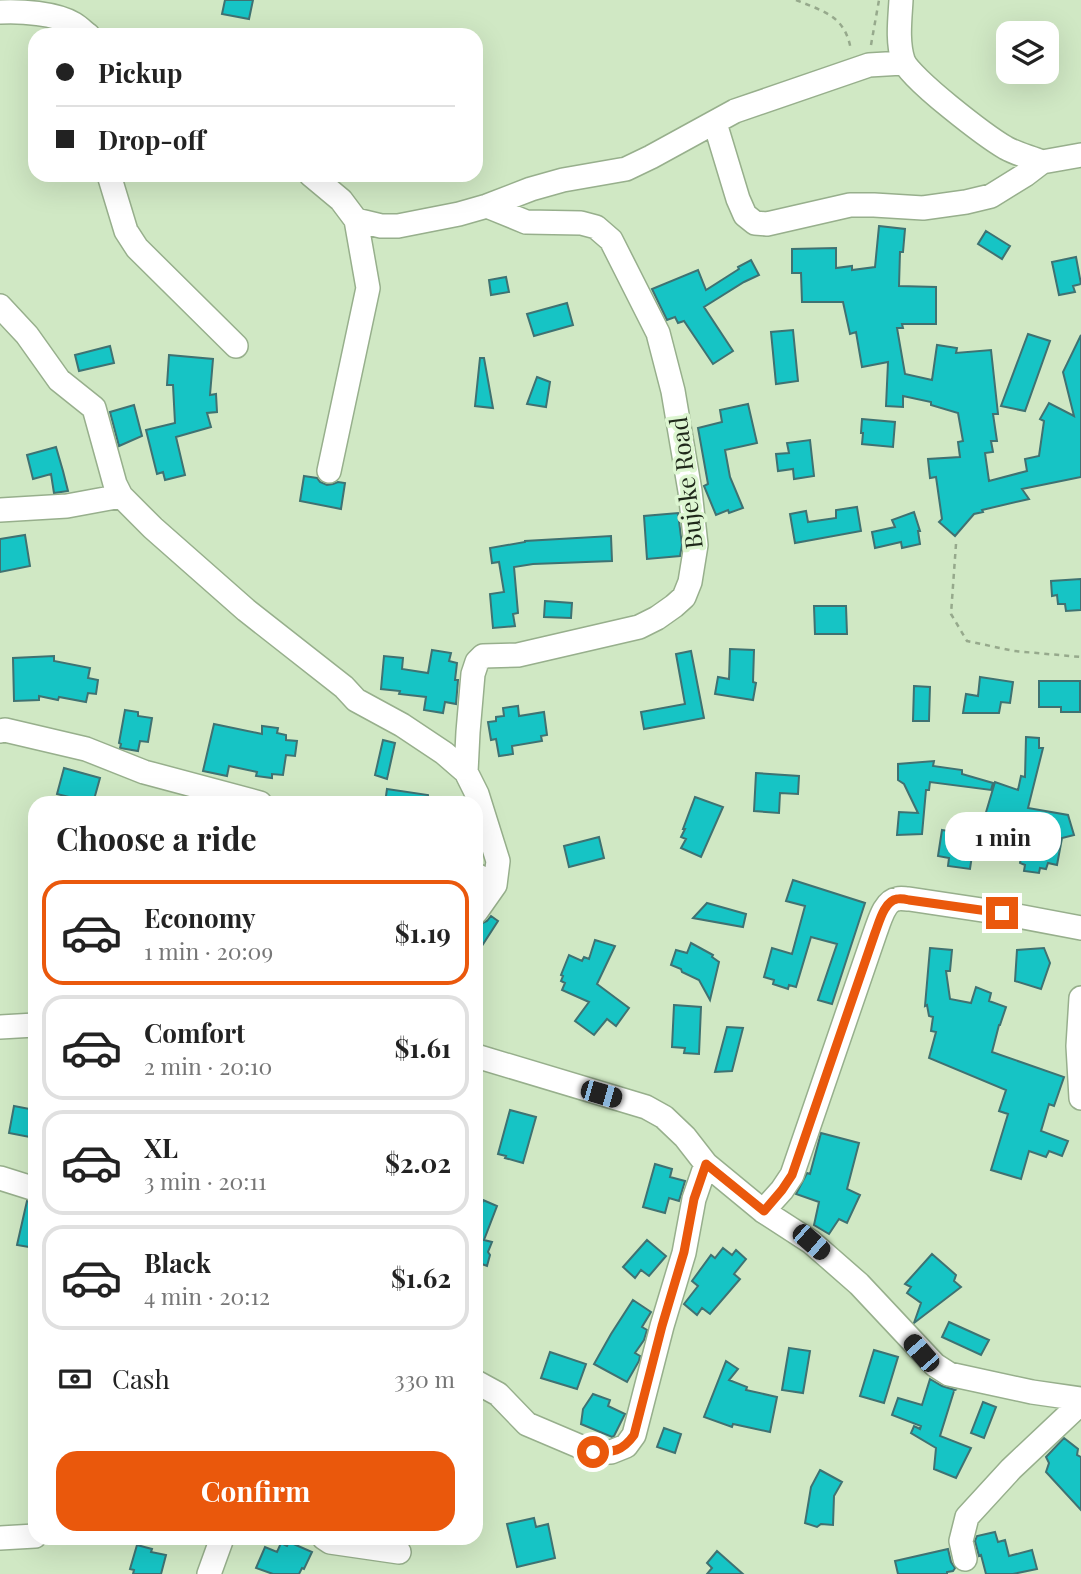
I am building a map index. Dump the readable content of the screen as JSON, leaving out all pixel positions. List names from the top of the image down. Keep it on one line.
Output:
{"streets":{"street":["Bujeke Road"]},"page":{"banner":["Pickup","Drop-off"],"heading":"Choose a ride","bubble":"1 min","list":[{"name":"Economy","note":"1 min · 20:09","value":"$1.19"},{"name":"Comfort","note":"2 min · 20:10","value":"$1.61"},{"name":"XL","note":"3 min · 20:11","value":"$2.02"},{"name":"Black","note":"4 min · 20:12","value":"$1.62"}],"pay":["Cash","330 m"],"buttons":"Confirm"}}
